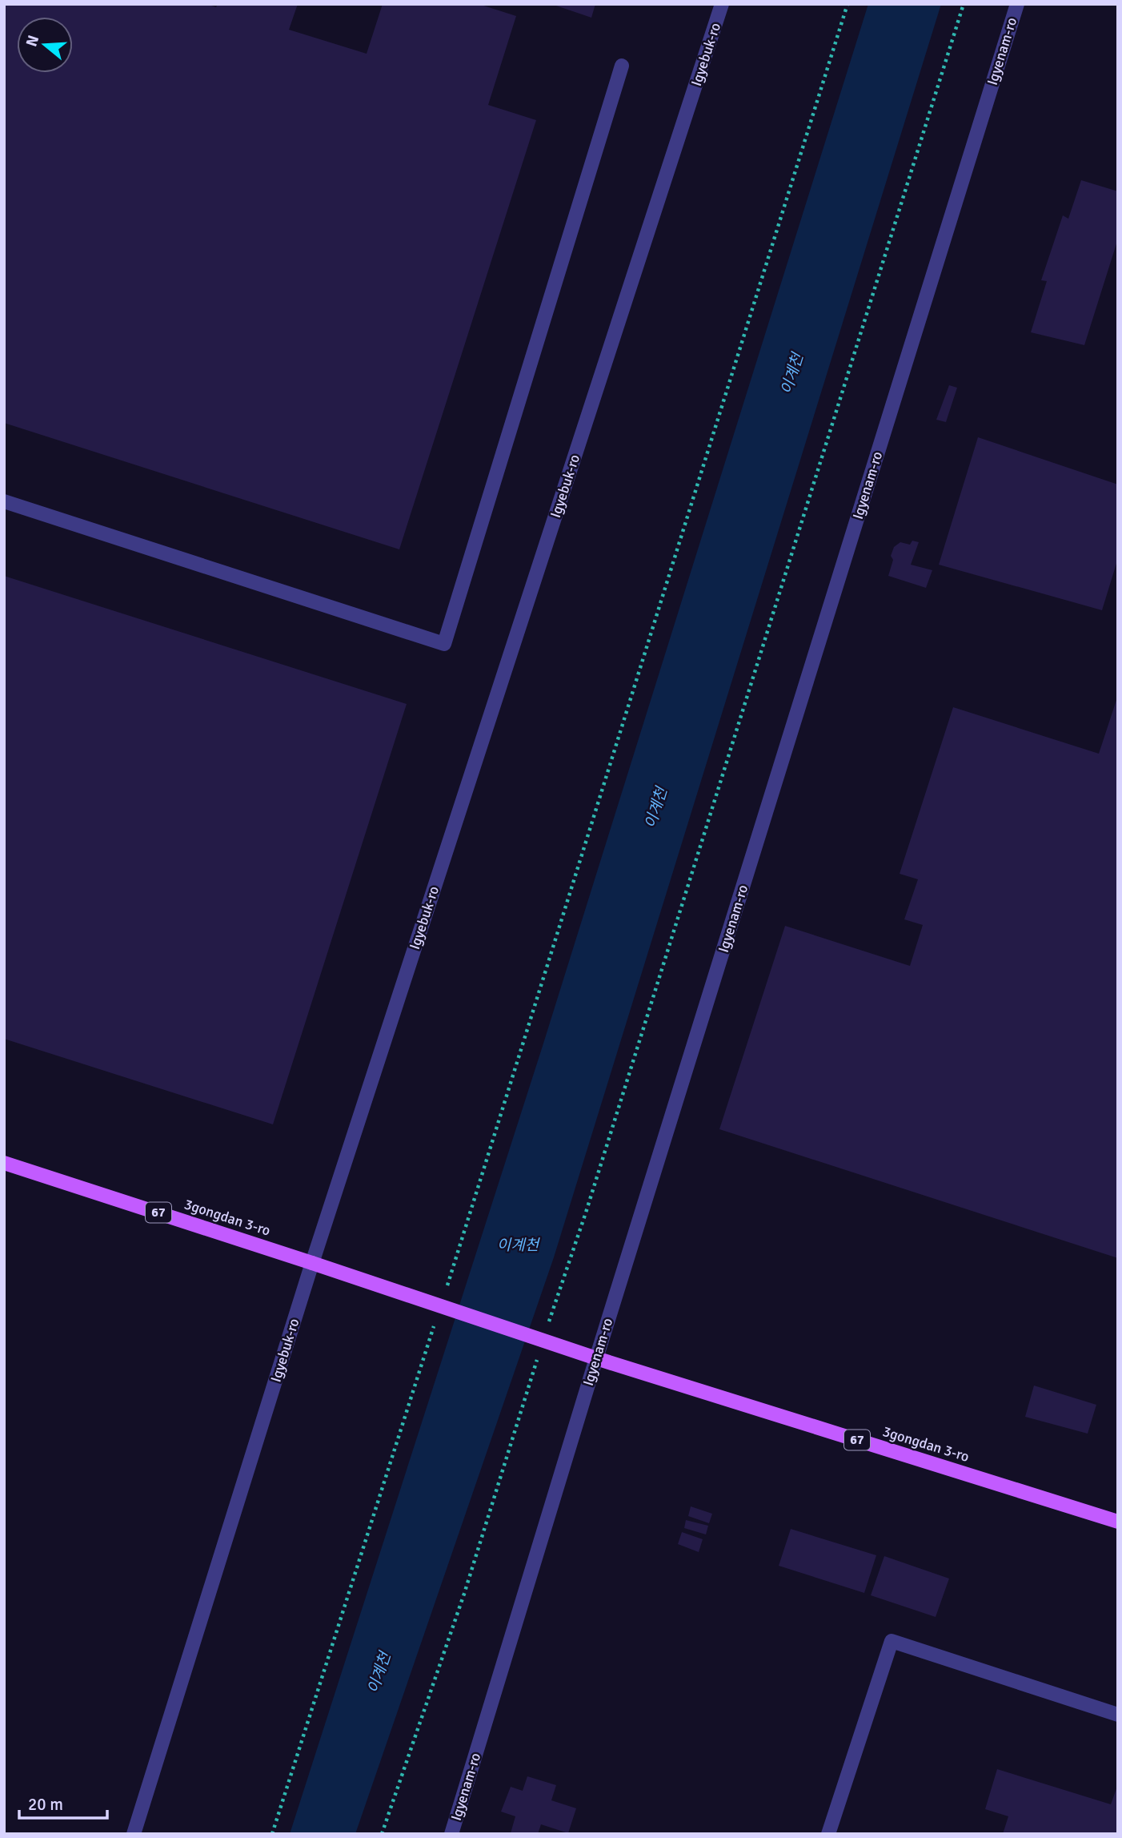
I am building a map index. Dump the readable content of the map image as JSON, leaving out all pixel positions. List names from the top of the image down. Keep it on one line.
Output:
{"streets":{"main road":["67","3gongdan 3-ro"],"street":["Igyenam-ro","Igyebuk-ro"]},"crossings":[["Igyenam-ro","67"],["Igyenam-ro","3gongdan 3-ro"],["Igyebuk-ro","67"],["Igyebuk-ro","3gongdan 3-ro"],["67","3gongdan 3-ro"]],"water":["이계천"],"scale_bar":"20 m","north":"left"}
